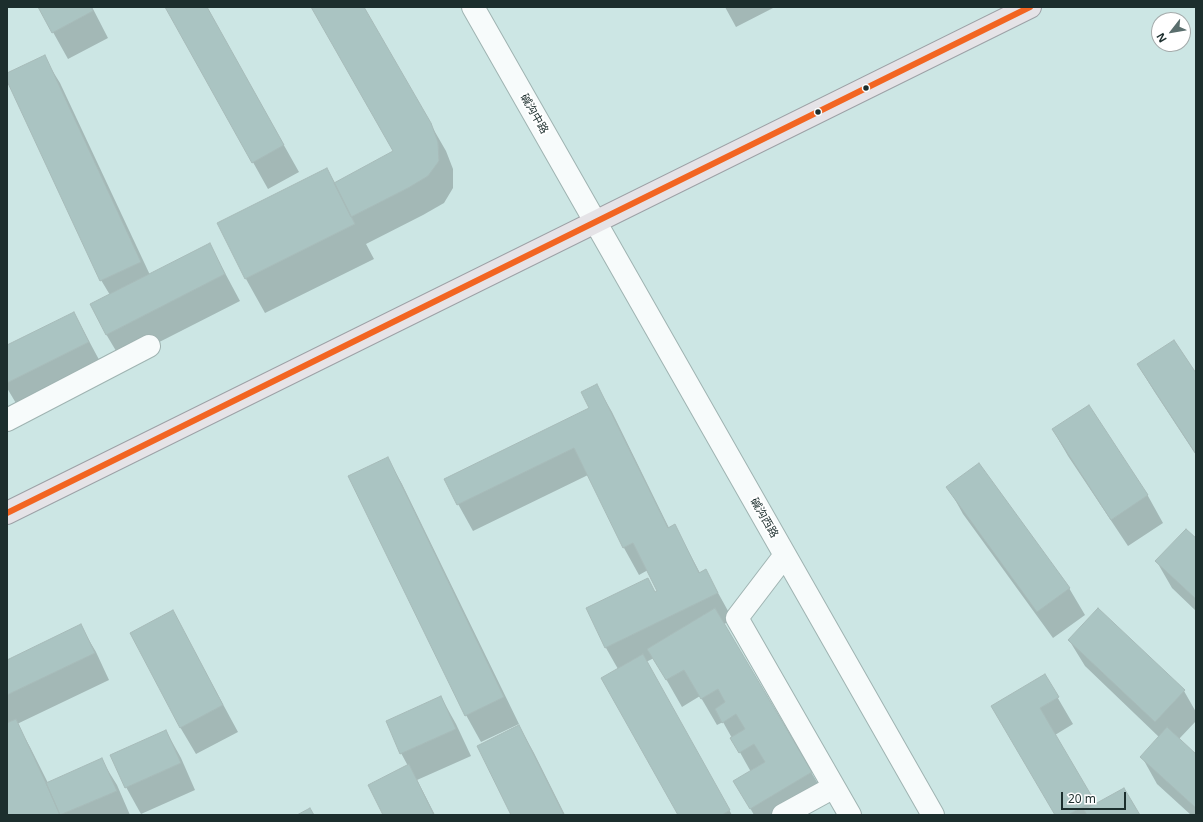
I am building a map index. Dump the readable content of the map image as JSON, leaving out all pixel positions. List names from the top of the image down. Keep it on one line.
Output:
{"streets":{"street":["碱沟中路","碱沟西路"]},"crossings":[["碱沟中路","碱沟西路"]],"scale_bar":"20 m","north":"bottom left"}
